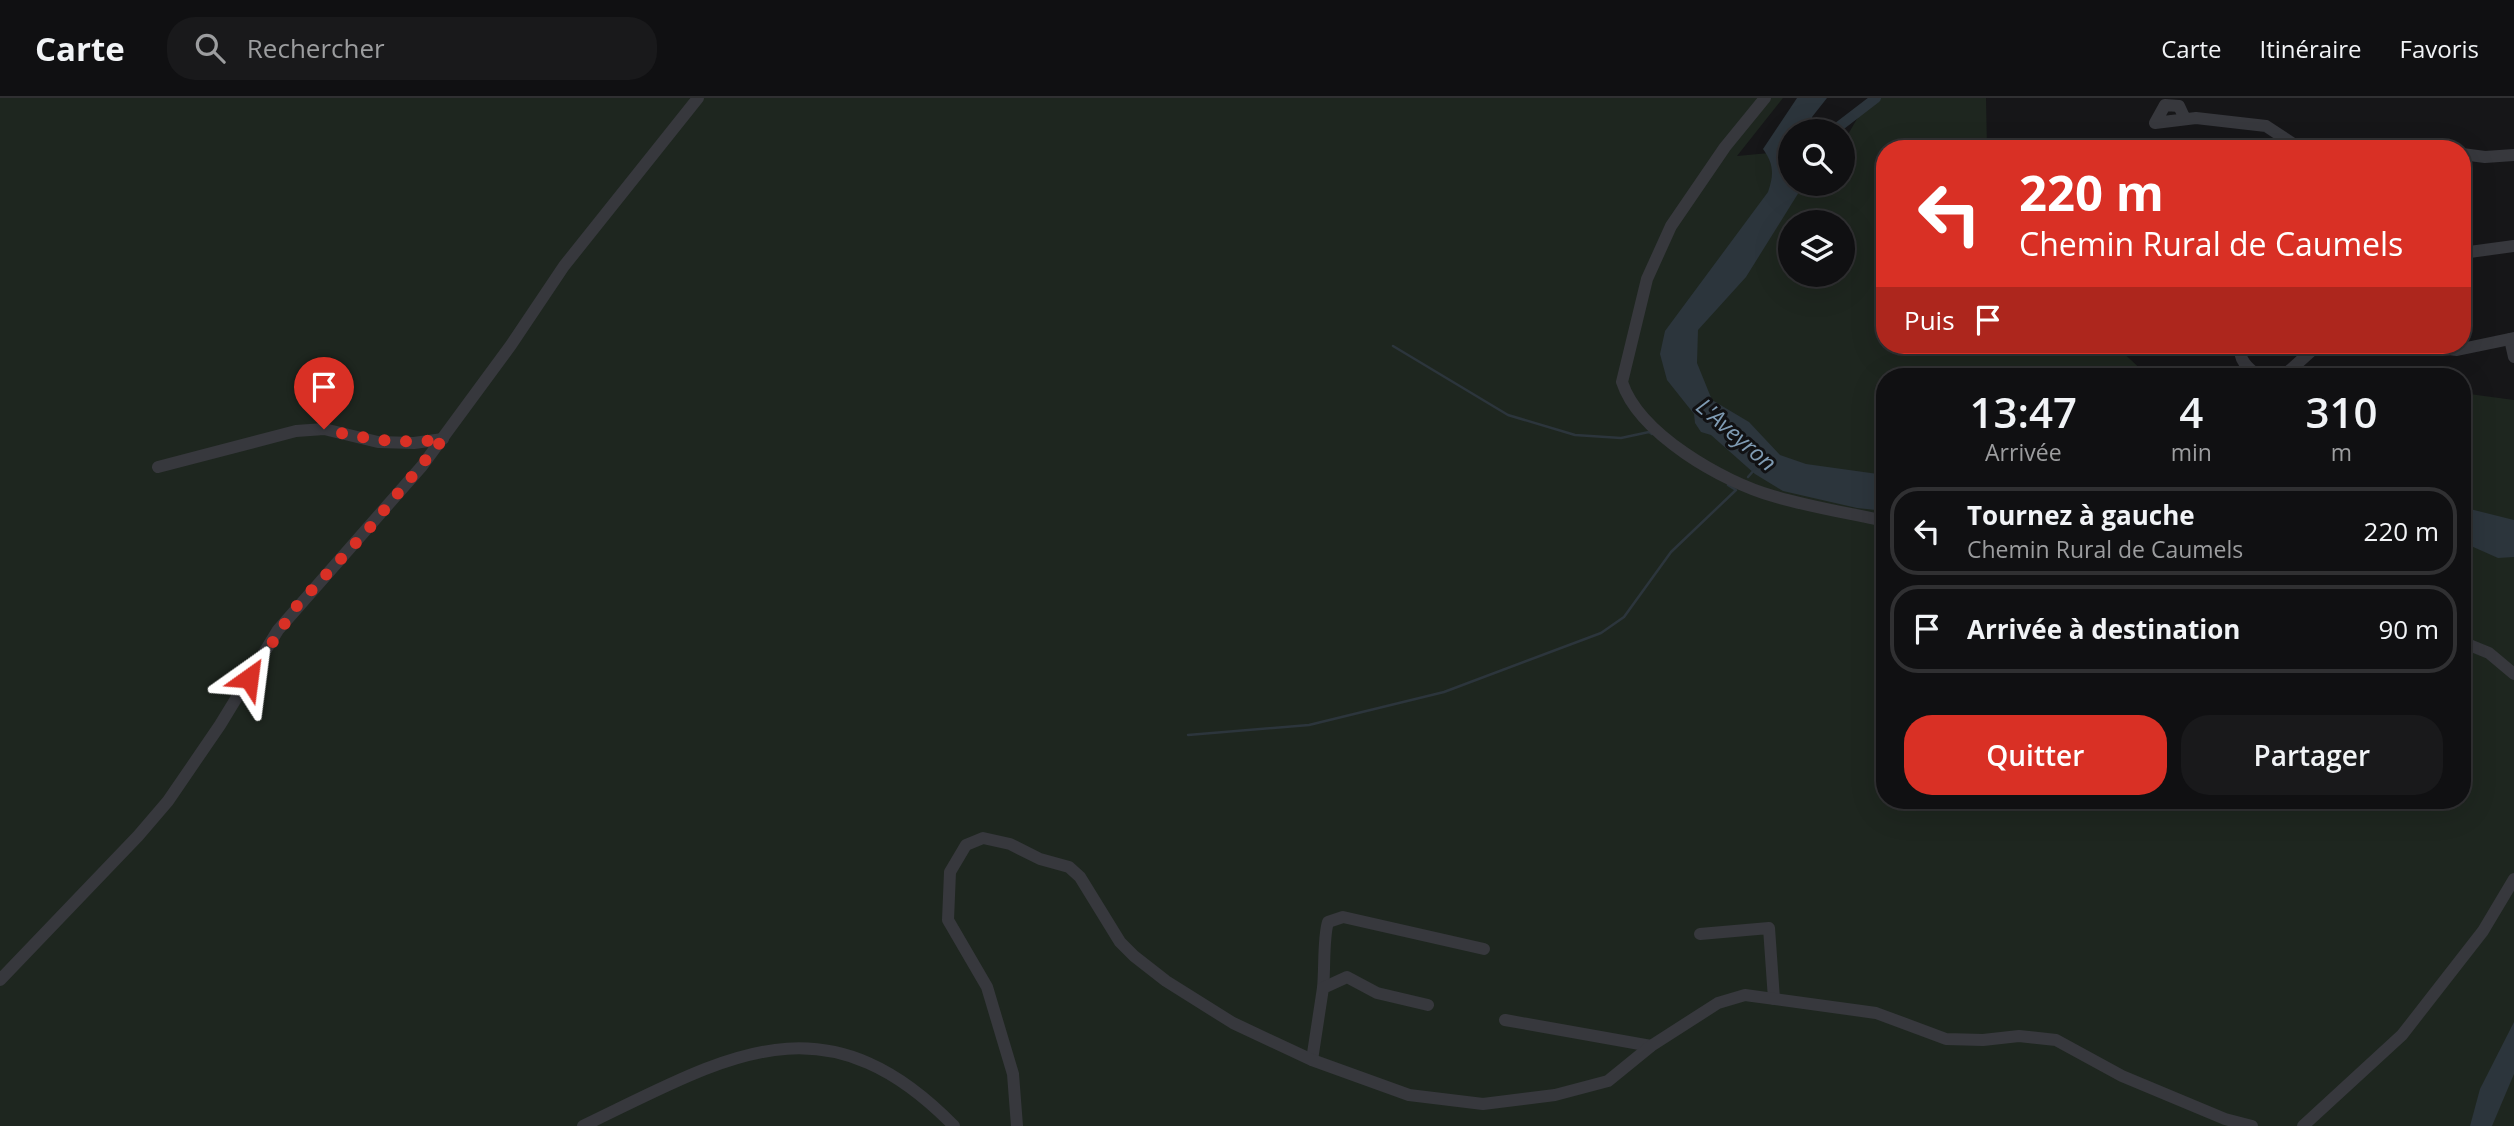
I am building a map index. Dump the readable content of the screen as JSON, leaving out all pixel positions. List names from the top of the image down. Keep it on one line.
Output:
{"water":["L'Aveyron"],"page":{"header":"Carte","search":"Rechercher","nav":["Carte","Itinéraire","Favoris"],"turn":["220 m","Chemin Rural de Caumels"],"then":"Puis","eta":["13:47","Arrivée","4","min","310","m"],"list":[{"name":"Tournez à gauche","note":"Chemin Rural de Caumels","value":"220 m"},{"name":"Arrivée à destination","value":"90 m"}],"buttons":["Quitter","Partager"]}}
